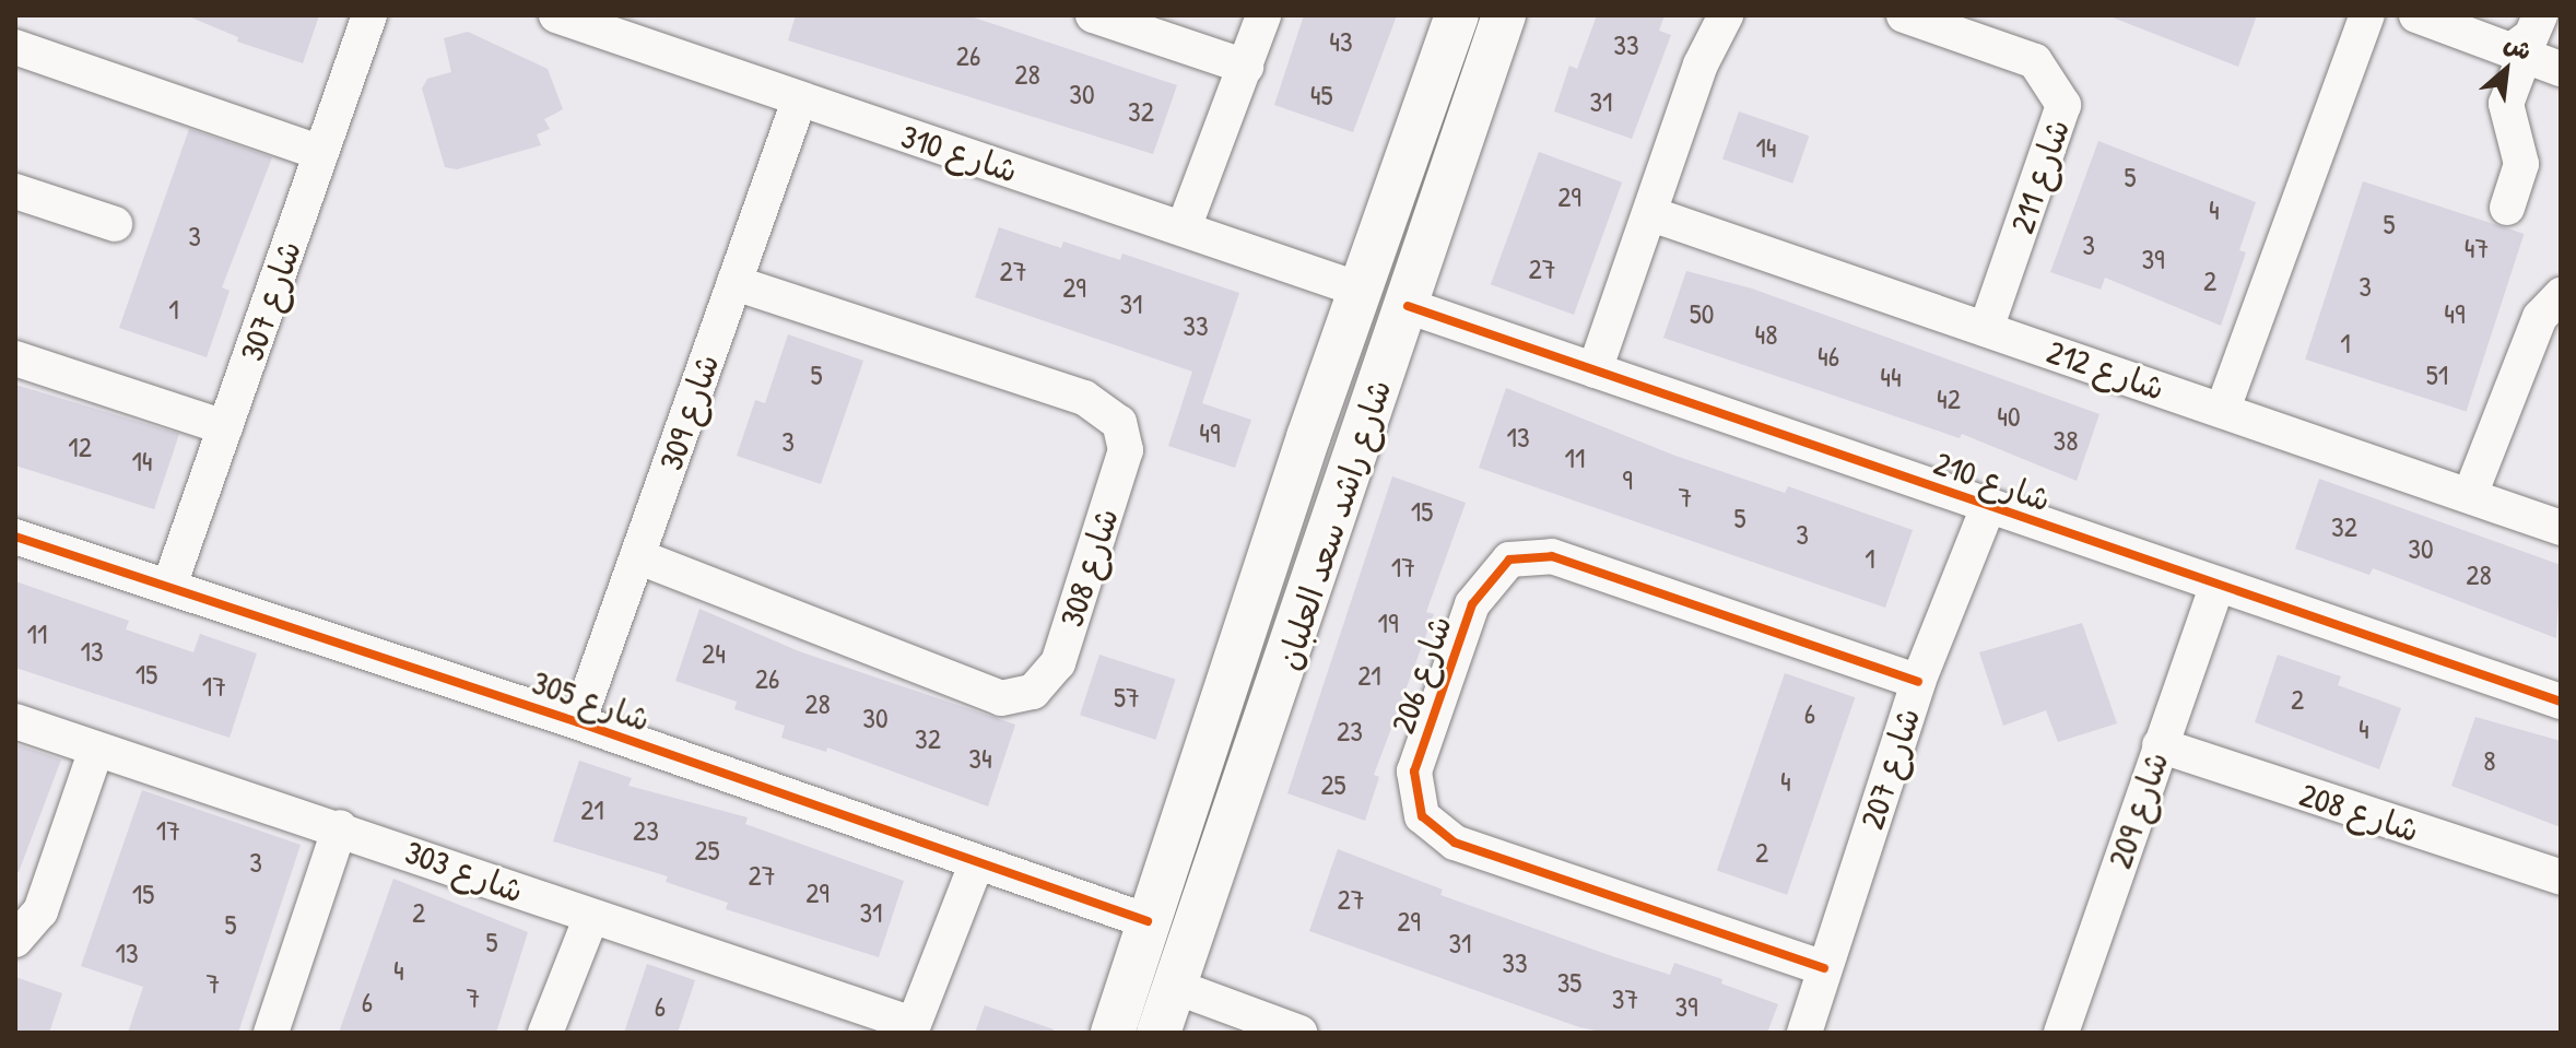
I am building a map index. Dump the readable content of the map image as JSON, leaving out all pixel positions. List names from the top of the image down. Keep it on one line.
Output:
{"streets":{"main road":["شارع راشد سعد العلبان"],"street":["شارع 310","شارع 211","شارع 307","شارع 212","شارع 309","شارع 210","شارع 308","شارع 206","شارع 305","شارع 207","شارع 209","شارع 208","شارع 303"]},"crossings":[["شارع 310","شارع 309"],["شارع 310","شارع راشد سعد العلبان"],["شارع 211","شارع 212"],["شارع 307","شارع 305"],["شارع 309","شارع 308"],["شارع 309","شارع 305"],["شارع 210","شارع راشد سعد العلبان"],["شارع 210","شارع 207"],["شارع 210","شارع 209"],["شارع راشد سعد العلبان","شارع 305"],["شارع 206","شارع 207"],["شارع 209","شارع 208"]],"house_numbers":["43","33","26","28","30","45","31","32","14","5","29","4","5","3","3","47","39","27","27","2","3","29","31","1","50","49","33","48","1","46","5","51","44","42","40","49","13","38","3","12","11","14","9","7","15","5","32","3","30","1","17","28","19","11","13","24","15","21","26","17","57","2","28","6","30","4","23","32","34","8","4","25","21","17","23","25","2","3","27","29","15","27","2","31","29","5","5","31","13","33","4","35","7","7","37","6","6","39"],"north":"top right"}
